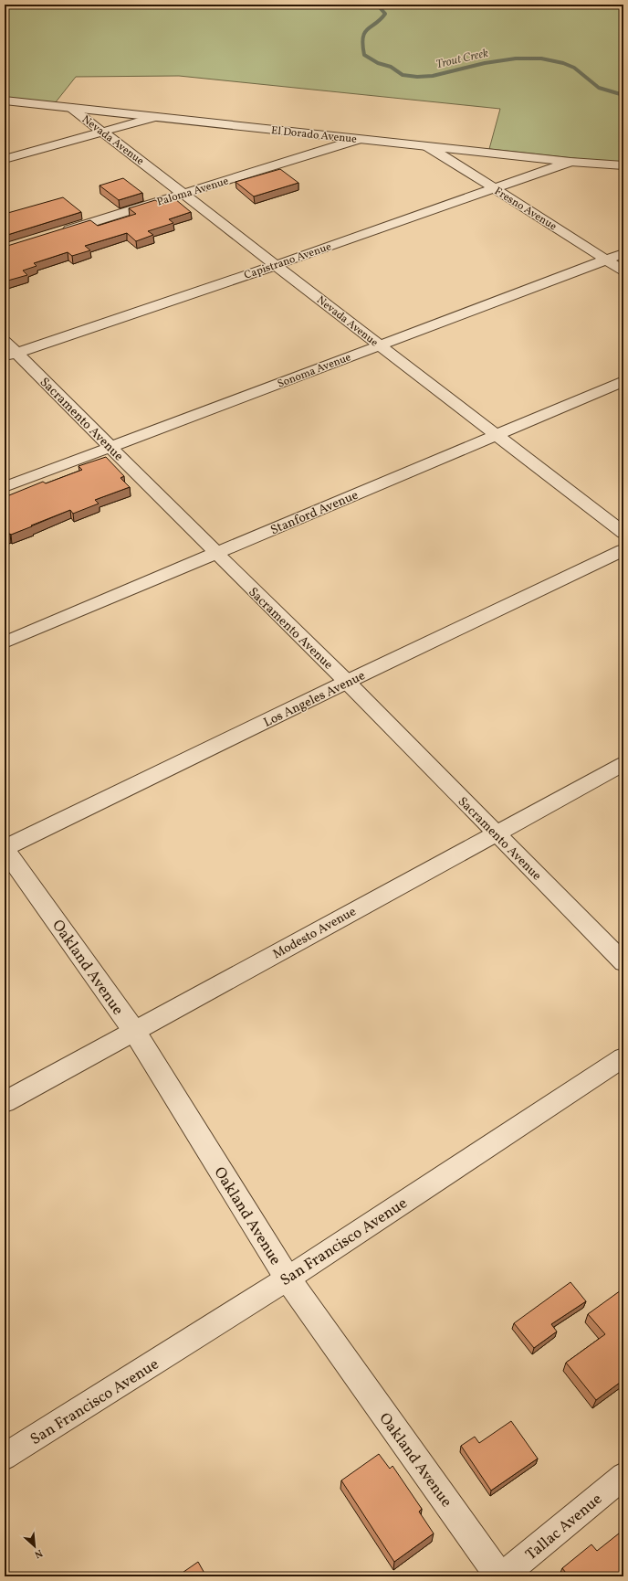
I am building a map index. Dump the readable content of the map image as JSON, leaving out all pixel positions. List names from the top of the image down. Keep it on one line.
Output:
{"streets":{"street":["El Dorado Avenue","Nevada Avenue","Paloma Avenue","Fresno Avenue","Capistrano Avenue","Sonoma Avenue","Sacramento Avenue","Stanford Avenue","Los Angeles Avenue","Modesto Avenue","Oakland Avenue","San Francisco Avenue","Tallac Avenue"]},"crossings":[["El Dorado Avenue","Nevada Avenue"],["El Dorado Avenue","Paloma Avenue"],["El Dorado Avenue","Fresno Avenue"],["El Dorado Avenue","Capistrano Avenue"],["Nevada Avenue","Paloma Avenue"],["Nevada Avenue","Capistrano Avenue"],["Nevada Avenue","Sonoma Avenue"],["Nevada Avenue","Stanford Avenue"],["Fresno Avenue","Capistrano Avenue"],["Fresno Avenue","Sonoma Avenue"],["Capistrano Avenue","Sacramento Avenue"],["Sonoma Avenue","Sacramento Avenue"],["Sacramento Avenue","Stanford Avenue"],["Sacramento Avenue","Los Angeles Avenue"],["Sacramento Avenue","Modesto Avenue"],["Los Angeles Avenue","Oakland Avenue"],["Modesto Avenue","Oakland Avenue"],["Oakland Avenue","San Francisco Avenue"],["Oakland Avenue","Tallac Avenue"]],"water":["Trout Creek"],"north":"bottom right"}
